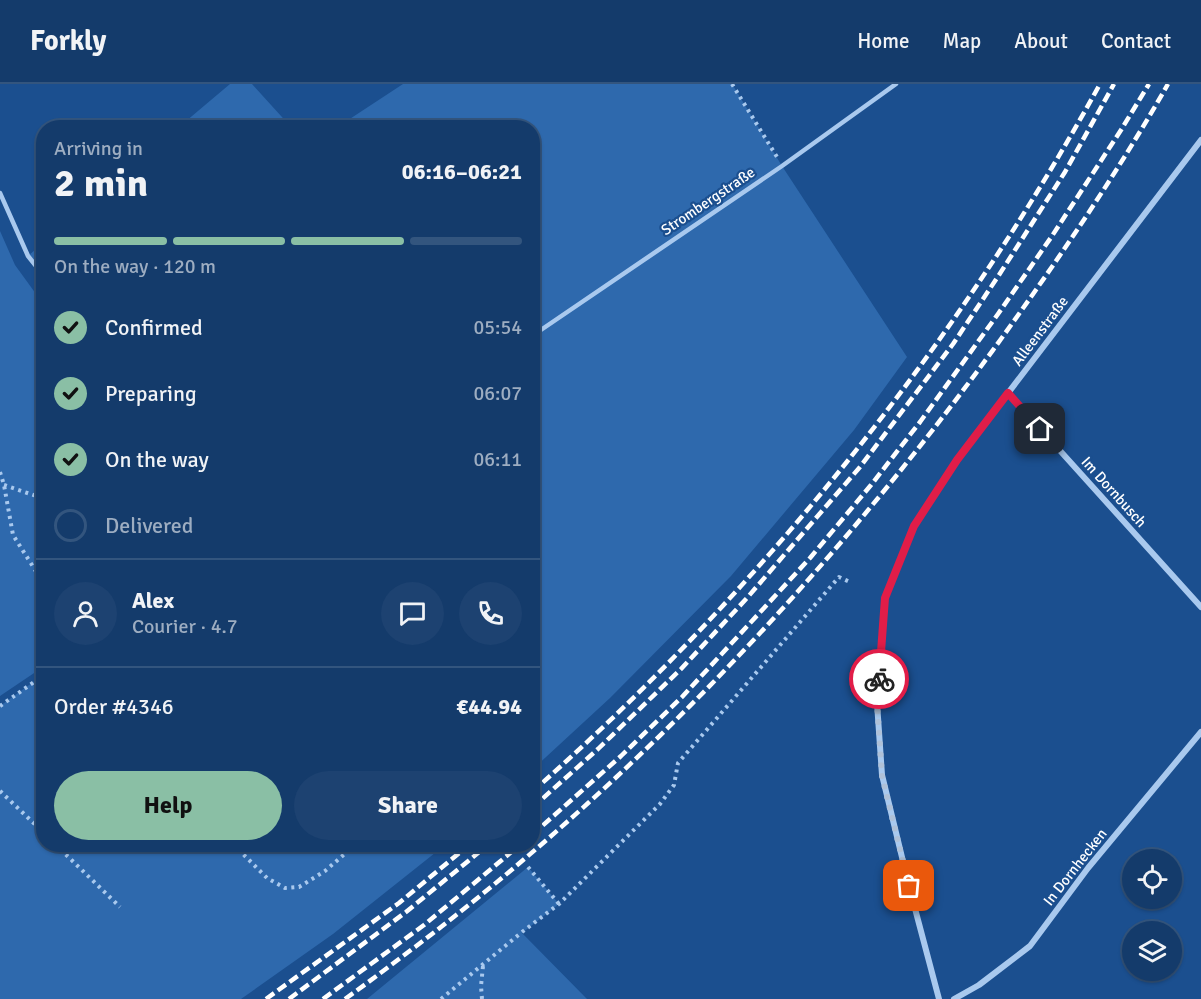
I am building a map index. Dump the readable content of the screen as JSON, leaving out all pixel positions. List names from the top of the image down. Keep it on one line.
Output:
{"streets":{"street":["Alleenstraße","Im Dornbusch","In Dornhecken"],"lane":["Strombergstraße"]},"crossings":[["Alleenstraße","Im Dornbusch"]],"page":{"header":"Forkly","nav":["Home","Map","About","Contact"],"heading":["2 min","Arriving in","06:16–06:21"],"panel":["Alex","Courier · 4.7","Order #4346","€44.94"],"bar":"On the way · 120 m","list":[["Confirmed","05:54"],["Preparing","06:07"],["On the way","06:11"],"Delivered"],"buttons":["Help","Share"]}}
